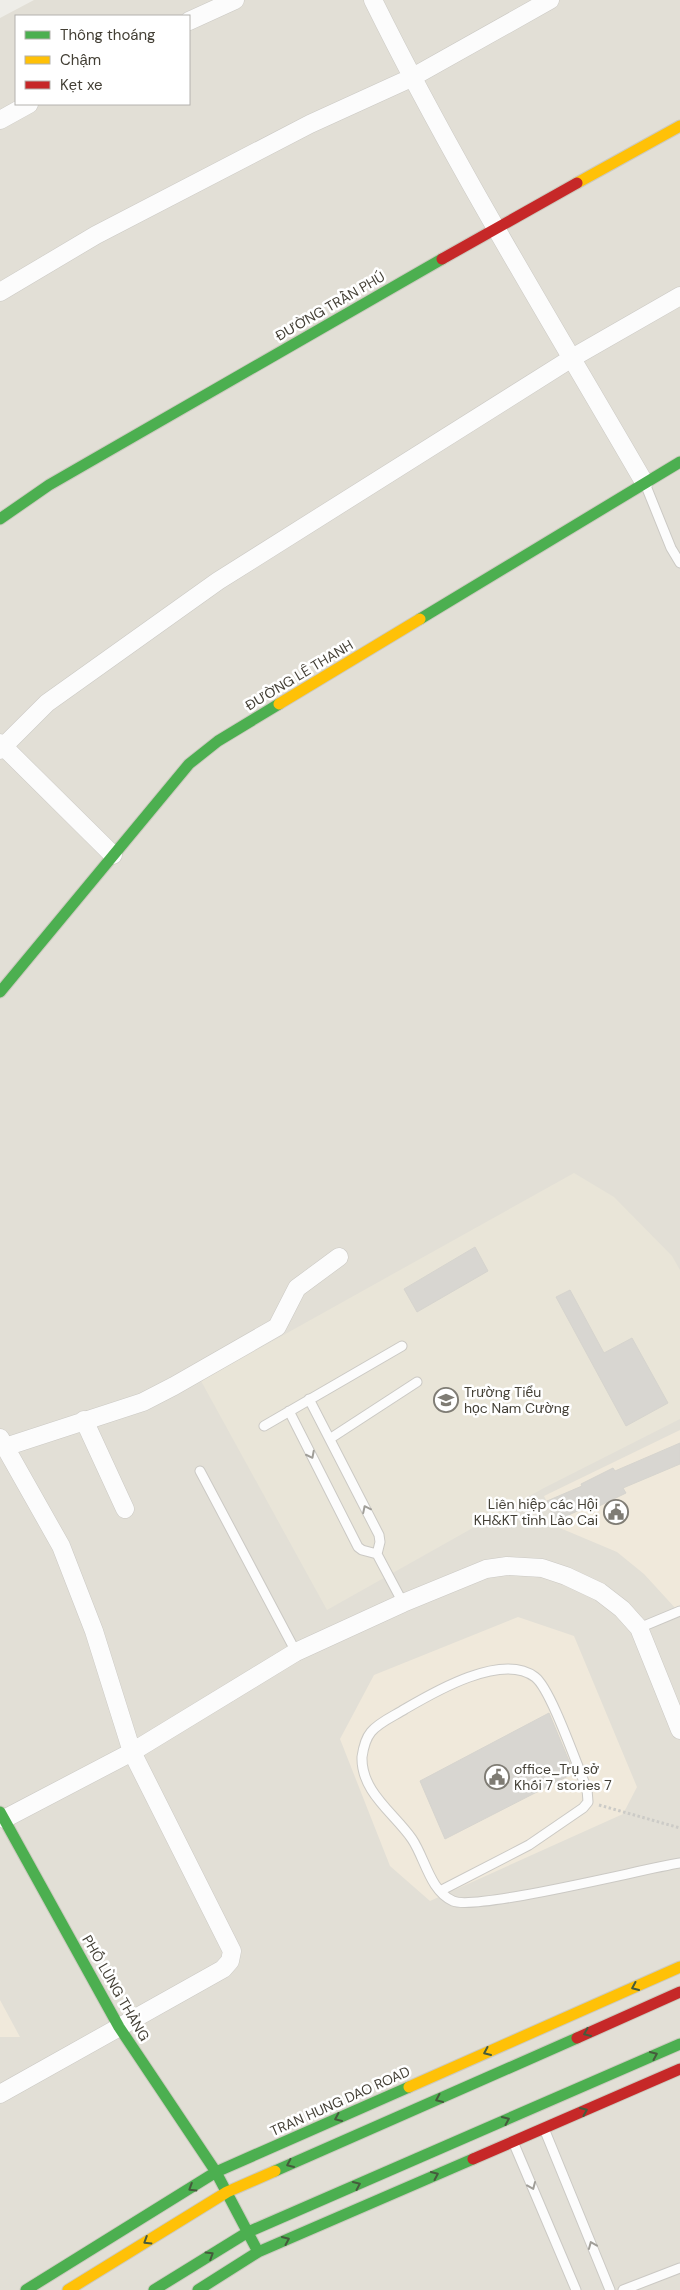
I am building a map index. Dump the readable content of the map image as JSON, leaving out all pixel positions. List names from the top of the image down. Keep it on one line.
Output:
{"streets":{"main road":["ĐƯỜNG TRẦN PHÚ","ĐƯỜNG LÊ THANH","PHỐ LÙNG THÀNG","TRAN HUNG DAO ROAD"]},"crossings":[["PHỐ LÙNG THÀNG","TRAN HUNG DAO ROAD"]],"places":{"school or university":["Trường Tiểu học Nam Cường"],"public building":["Liên hiệp các Hội KH&KT tỉnh Lào Cai","office_Trụ sở Khối 7 stories 7"]},"legend":["Thông thoáng","Chậm","Kẹt xe"]}
